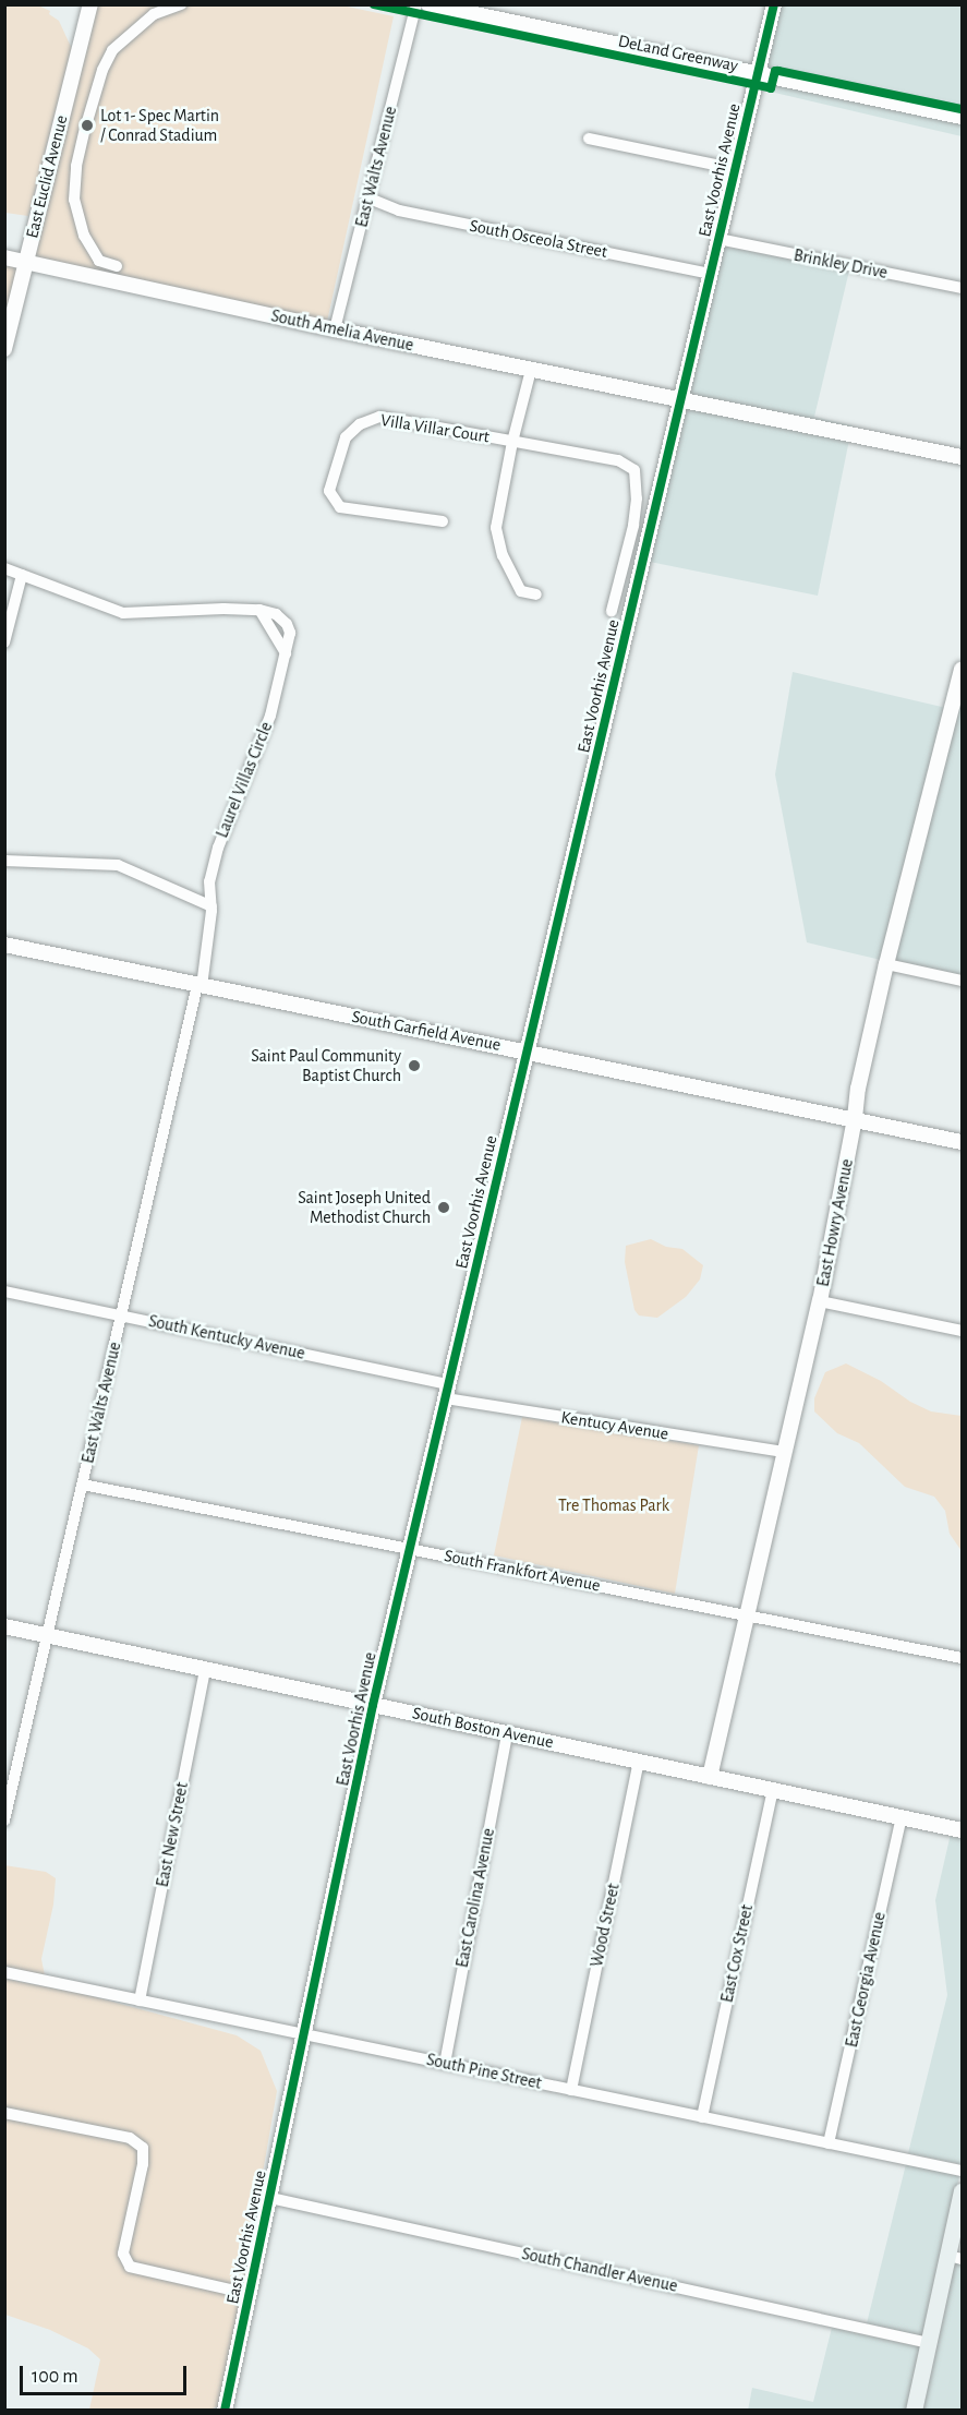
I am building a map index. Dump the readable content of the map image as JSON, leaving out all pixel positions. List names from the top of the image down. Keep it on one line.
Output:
{"streets":{"street":["East Walts Avenue","East Voorhis Avenue","East Euclid Avenue","South Osceola Street","Brinkley Drive","South Amelia Avenue","Villa Villar Court","Laurel Villas Circle","South Garfield Avenue","East Howry Avenue","South Kentucky Avenue","Kentucy Avenue","South Frankfort Avenue","South Boston Avenue","East New Street","East Carolina Avenue","Wood Street","East Cox Street","East Georgia Avenue","South Pine Street","South Chandler Avenue"],"cycle path":["DeLand Greenway"]},"crossings":[["East Walts Avenue","South Osceola Street"],["East Walts Avenue","South Amelia Avenue"],["East Walts Avenue","Laurel Villas Circle"],["East Walts Avenue","South Garfield Avenue"],["East Walts Avenue","South Kentucky Avenue"],["East Walts Avenue","South Frankfort Avenue"],["East Walts Avenue","South Boston Avenue"],["East Voorhis Avenue","South Osceola Street"],["East Voorhis Avenue","Brinkley Drive"],["East Voorhis Avenue","South Amelia Avenue"],["East Voorhis Avenue","South Garfield Avenue"],["East Voorhis Avenue","South Kentucky Avenue"],["East Voorhis Avenue","Kentucy Avenue"],["East Voorhis Avenue","South Frankfort Avenue"],["East Voorhis Avenue","South Boston Avenue"],["East Voorhis Avenue","South Pine Street"],["East Voorhis Avenue","South Chandler Avenue"],["East Euclid Avenue","South Amelia Avenue"],["South Amelia Avenue","Villa Villar Court"],["Laurel Villas Circle","South Garfield Avenue"],["South Garfield Avenue","East Howry Avenue"],["East Howry Avenue","Kentucy Avenue"],["East Howry Avenue","South Frankfort Avenue"],["East Howry Avenue","South Boston Avenue"],["South Kentucky Avenue","Kentucy Avenue"],["South Boston Avenue","East New Street"],["South Boston Avenue","East Carolina Avenue"],["South Boston Avenue","Wood Street"],["South Boston Avenue","East Cox Street"],["South Boston Avenue","East Georgia Avenue"],["East New Street","South Pine Street"],["East Carolina Avenue","South Pine Street"],["Wood Street","South Pine Street"],["East Cox Street","South Pine Street"],["East Georgia Avenue","South Pine Street"]],"parks":["Tre Thomas Park"],"places":["Lot 1- Spec Martin / Conrad Stadium","Saint Paul Community Baptist Church","Saint Joseph United Methodist Church"],"scale_bar":"100 m"}
